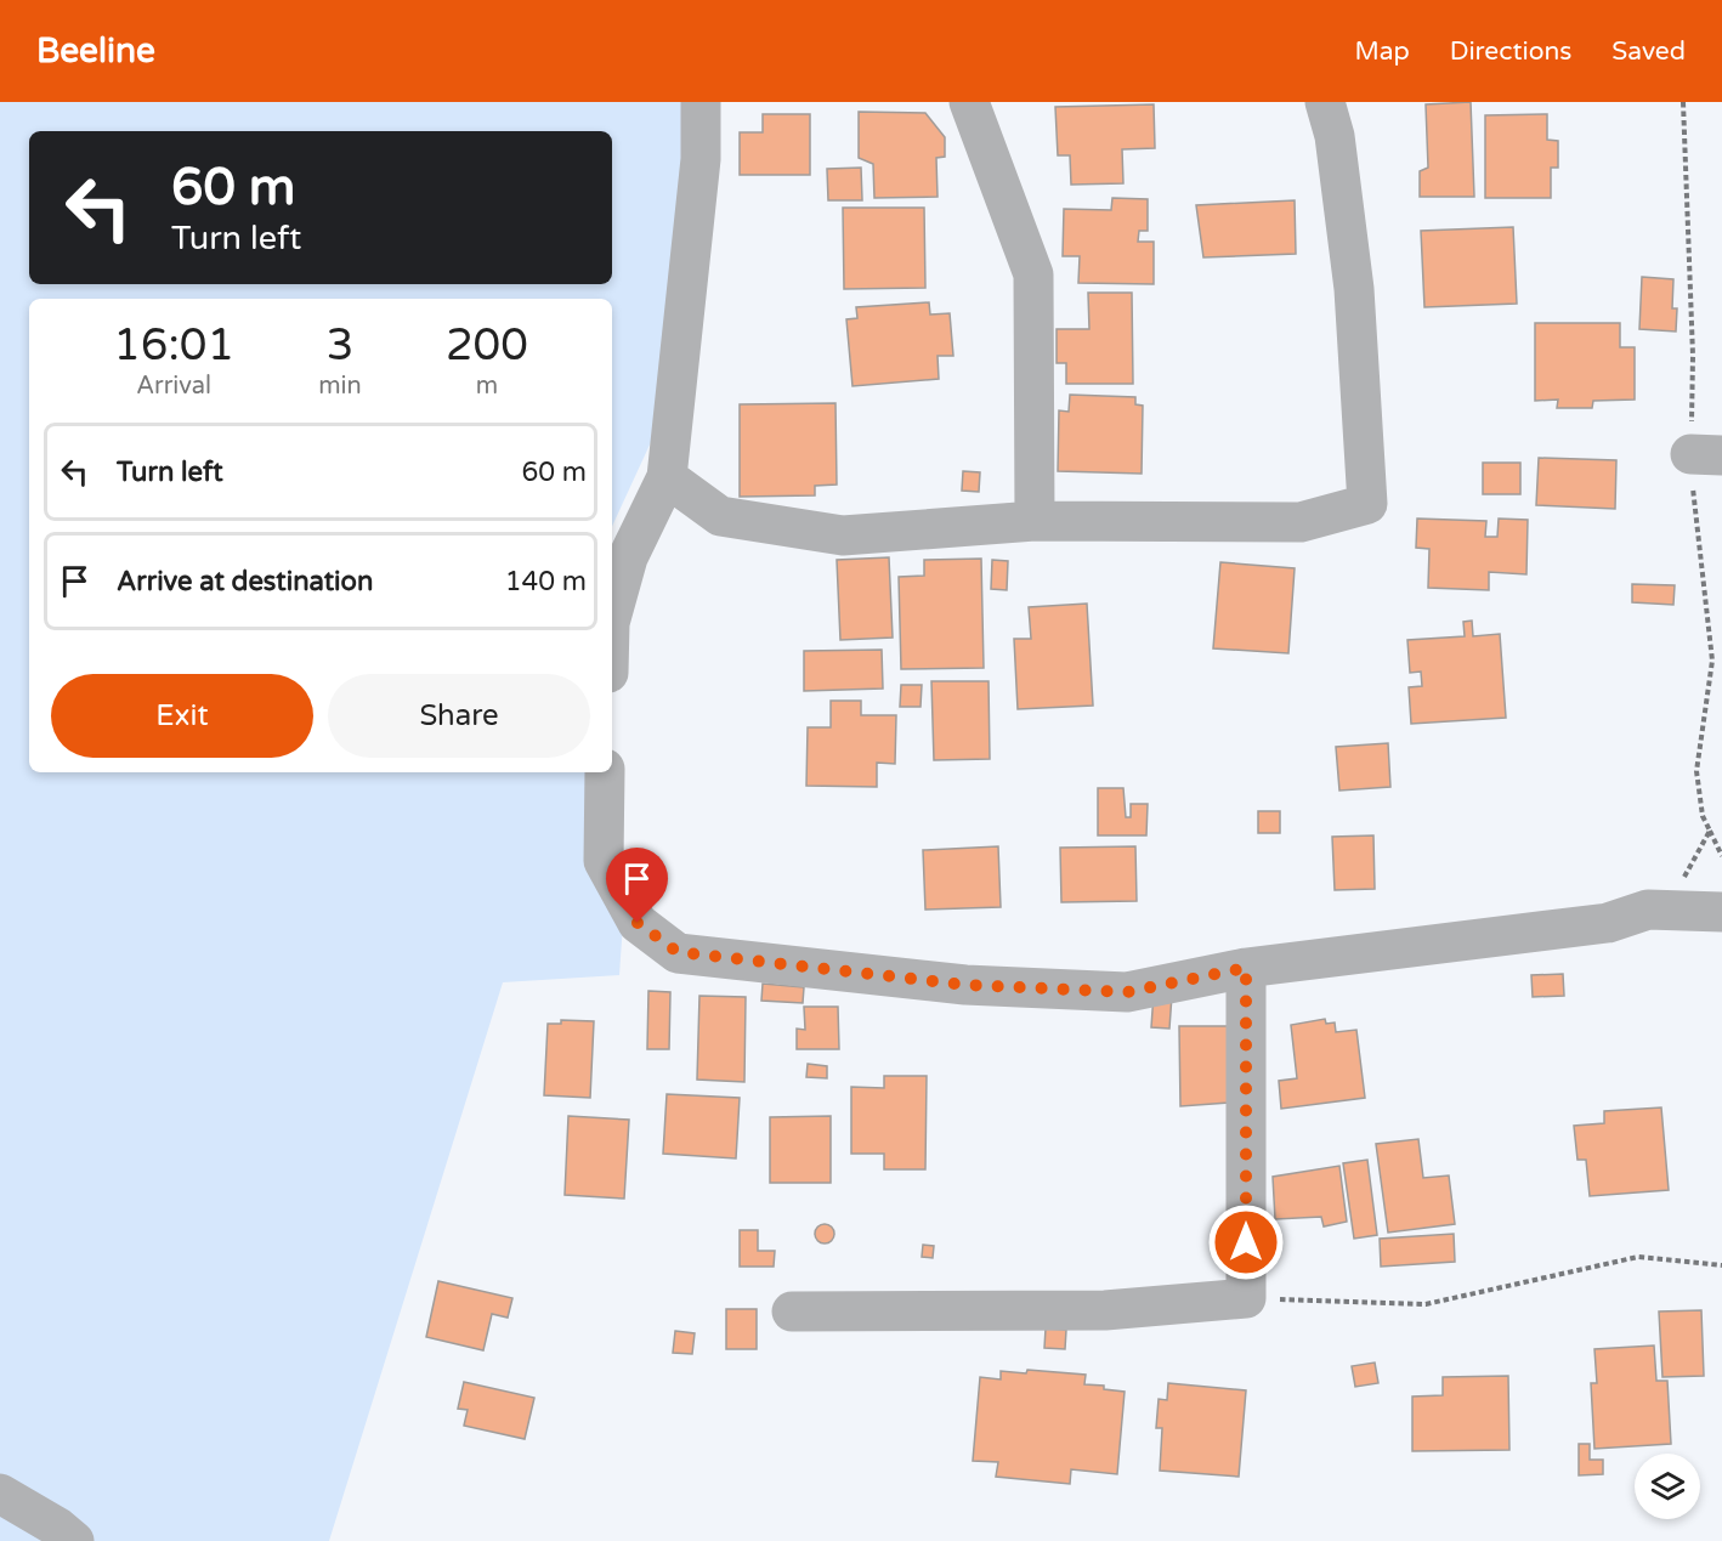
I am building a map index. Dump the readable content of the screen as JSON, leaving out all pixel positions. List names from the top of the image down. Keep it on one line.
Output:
{"page":{"header":"Beeline","nav":["Map","Directions","Saved"],"turn":["60 m","Turn left"],"eta":["16:01","Arrival","3","min","200","m"],"list":[{"name":"Turn left","value":"60 m"},{"name":"Arrive at destination","value":"140 m"}],"buttons":["Exit","Share"]}}
